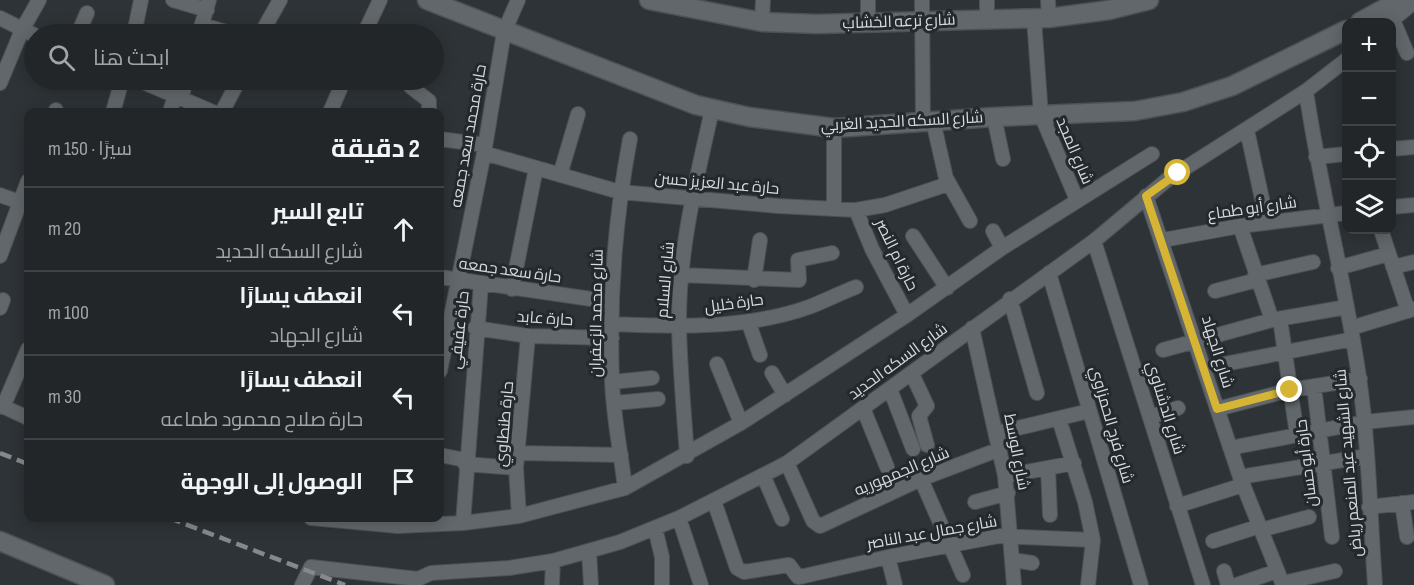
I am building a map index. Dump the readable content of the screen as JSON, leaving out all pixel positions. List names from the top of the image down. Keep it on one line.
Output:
{"streets":{"street":["شارع ترعه الخشاب","شارع السكه الحديد الغربي","حارة محمد سعد جمعه","شارع المجد","حارة عبد العزيز حسن","شارع أبو طماع","حارة ام النصر","حارة سعد جمعه","شارع السلام","حارة خليل","شارع محمد الزعفران","حارة عابد","حارة عفيفي","شارع الجهاد","شارع السكه الحديد","شارع الدشناوي","حارة طنطاوي","شارع فرج الحمزاوي","شارع الوسط","حارة أبو حسان","شارع الشهيد عبد المنعم رياض","شارع الجمهوريه","شارع جمال عبد الناصر"]},"crossings":[["شارع ترعه الخشاب","شارع المجد"],["شارع السكه الحديد الغربي","حارة محمد سعد جمعه"],["شارع السكه الحديد الغربي","شارع المجد"],["شارع السكه الحديد الغربي","شارع السلام"],["حارة محمد سعد جمعه","حارة عبد العزيز حسن"],["حارة محمد سعد جمعه","حارة سعد جمعه"],["شارع المجد","شارع السكه الحديد"],["حارة عبد العزيز حسن","حارة ام النصر"],["حارة عبد العزيز حسن","شارع السلام"],["حارة عبد العزيز حسن","شارع محمد الزعفران"],["شارع أبو طماع","شارع الجهاد"],["شارع أبو طماع","شارع الشهيد عبد المنعم رياض"],["حارة ام النصر","شارع السكه الحديد"],["حارة سعد جمعه","شارع محمد الزعفران"],["حارة سعد جمعه","حارة عفيفي"],["شارع السلام","حارة خليل"],["شارع السلام","شارع السكه الحديد"],["حارة خليل","شارع محمد الزعفران"],["حارة خليل","حارة عابد"],["شارع محمد الزعفران","حارة عابد"],["شارع محمد الزعفران","شارع السكه الحديد"],["حارة عابد","حارة عفيفي"],["حارة عابد","حارة طنطاوي"],["حارة عفيفي","شارع السكه الحديد"],["شارع الجهاد","شارع السكه الحديد"],["شارع السكه الحديد","شارع الدشناوي"],["شارع السكه الحديد","حارة طنطاوي"],["شارع السكه الحديد","شارع فرج الحمزاوي"],["شارع السكه الحديد","شارع الوسط"],["شارع السكه الحديد","شارع الشهيد عبد المنعم رياض"],["شارع السكه الحديد","شارع الجمهوريه"],["شارع السكه الحديد","شارع جمال عبد الناصر"],["شارع الوسط","شارع الجمهوريه"],["شارع الوسط","شارع جمال عبد الناصر"]],"page":{"map_buttons":["+","−"],"search":"ابحث هنا","heading":["2 دقيقة","سيرًا · 150 m"],"list":[["تابع السير","شارع السكه الحديد","20 m"],["انعطف يسارًا","شارع الجهاد","100 m"],["انعطف يسارًا","حارة صلاح محمود طماعه","30 m"],"الوصول إلى الوجهة"]}}
